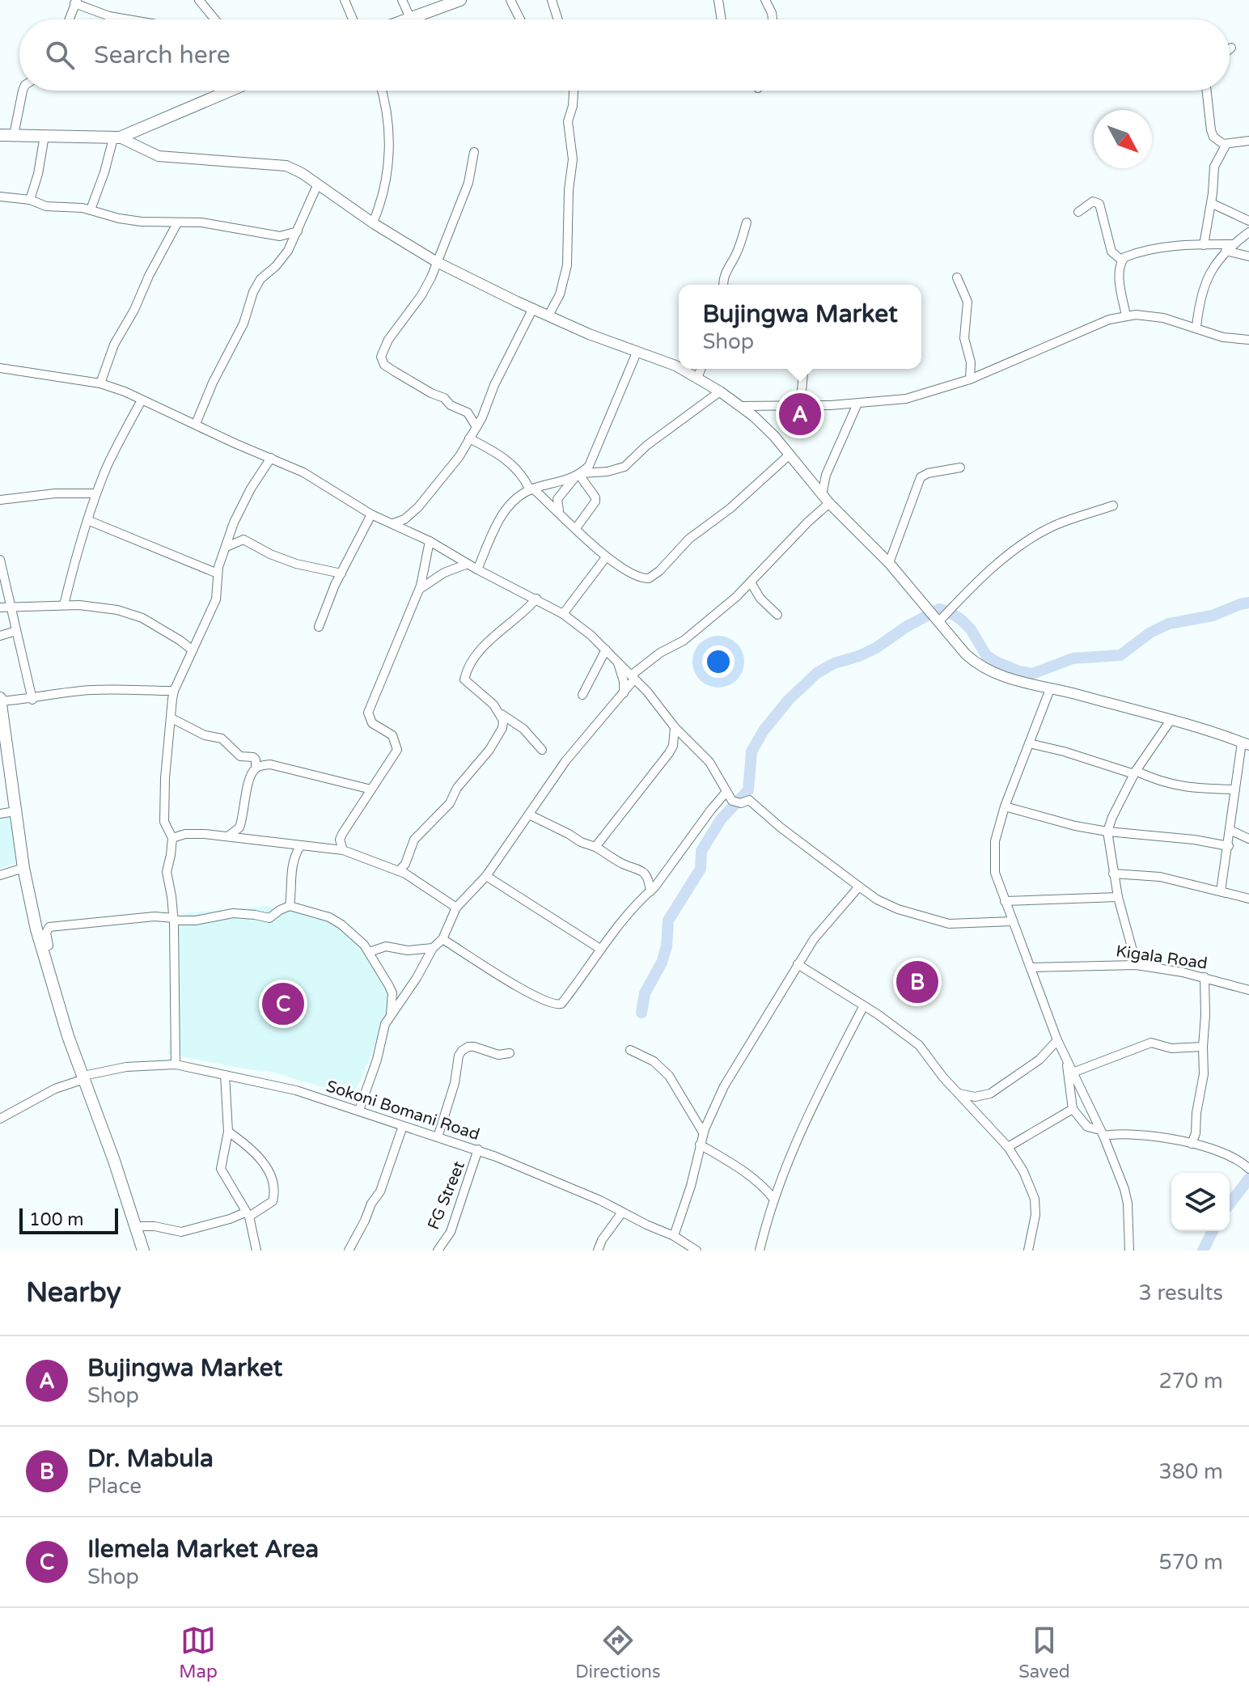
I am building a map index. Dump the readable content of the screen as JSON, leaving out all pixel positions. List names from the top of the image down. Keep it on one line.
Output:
{"streets":{"street":["Kigala Road","Sokoni Bomani Road","FG Street"]},"crossings":[["Sokoni Bomani Road","FG Street"]],"scale_bar":"100 m","north":"bottom right","page":{"search":"Search here","popup":["Bujingwa Market","Shop"],"pins":["A","B","C"],"scale":"100 m","heading":["Nearby","3 results"],"list":[{"mark":"A","name":"Bujingwa Market","note":"Shop","value":"270 m"},{"mark":"B","name":"Dr. Mabula","note":"Place","value":"380 m"},{"mark":"C","name":"Ilemela Market Area","note":"Shop","value":"570 m"}],"nav":["Map","Directions","Saved"]}}
